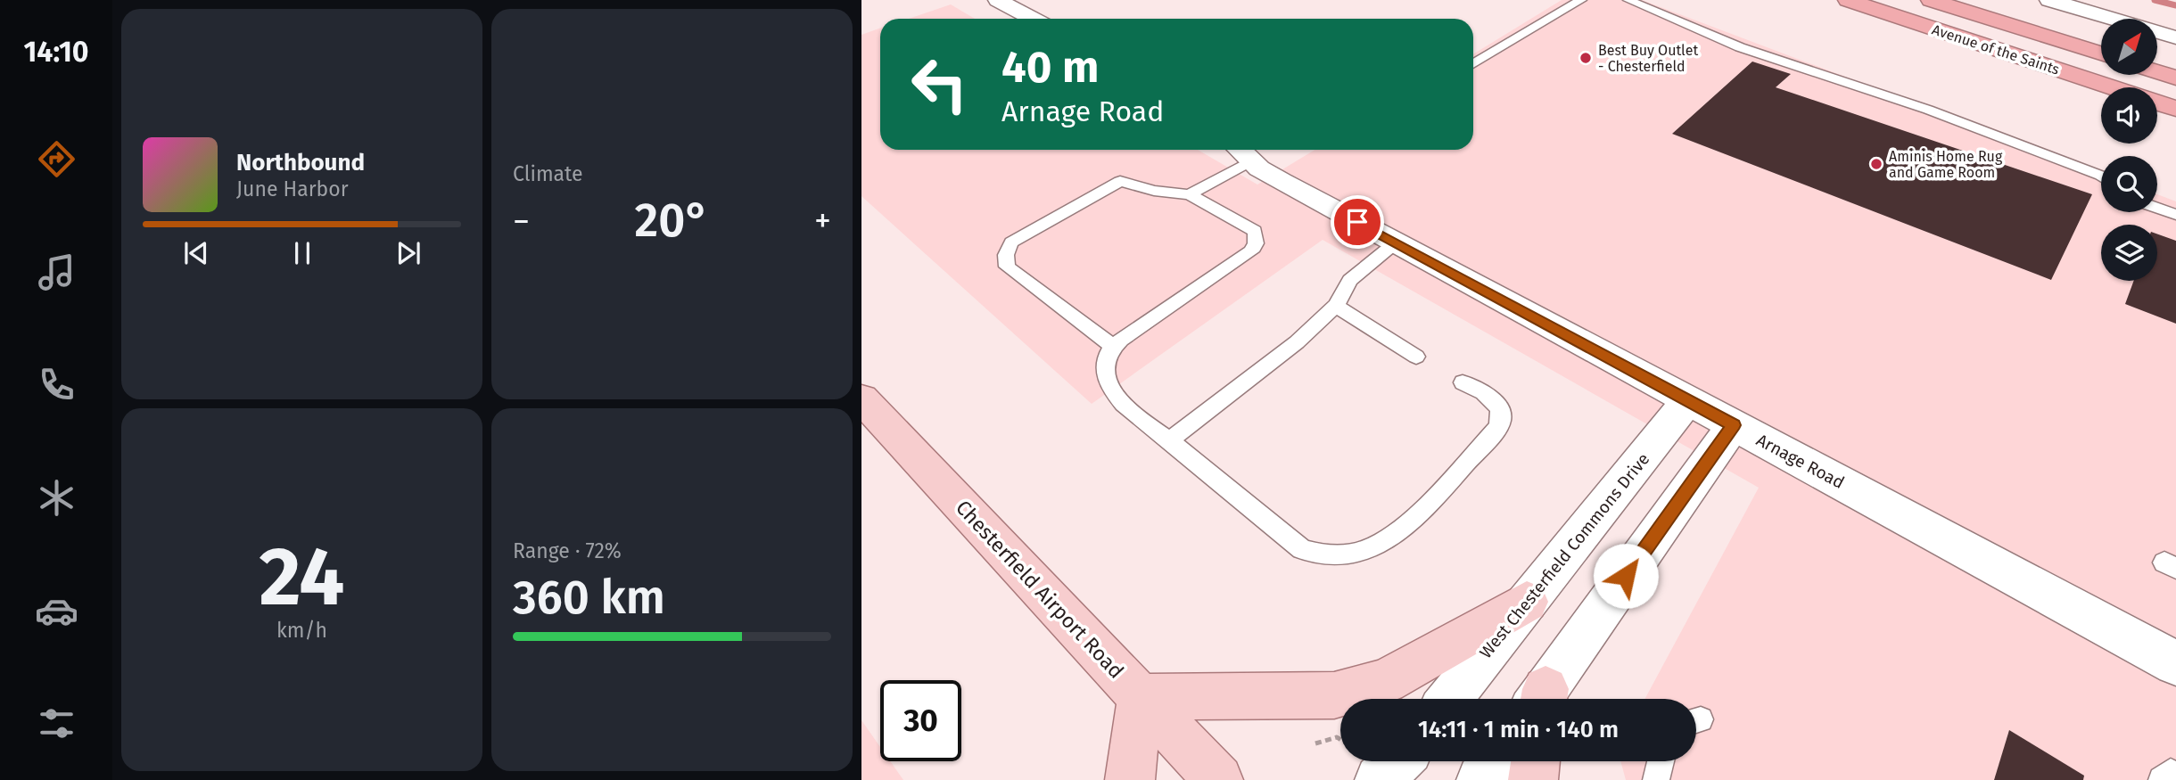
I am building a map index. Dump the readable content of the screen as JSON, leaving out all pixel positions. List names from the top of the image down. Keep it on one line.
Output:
{"streets":{"highway":["Avenue of the Saints"],"main road":["Chesterfield Airport Road"],"street":["Arnage Road","West Chesterfield Commons Drive"]},"crossings":[["Arnage Road","West Chesterfield Commons Drive"]],"places":["Best Buy Outlet - Chesterfield","Aminis Home Rug and Game Room"],"north":"top right","page":{"tabs":"14:10","tile":["Climate",["24","km/h"],["Range · 72%","360 km"]],"turn":["40 m","Arnage Road"],"song":["Northbound","June Harbor"],"heat":["−","20°","+"],"limit":"30","trip":"14:11 · 1 min · 140 m"}}
